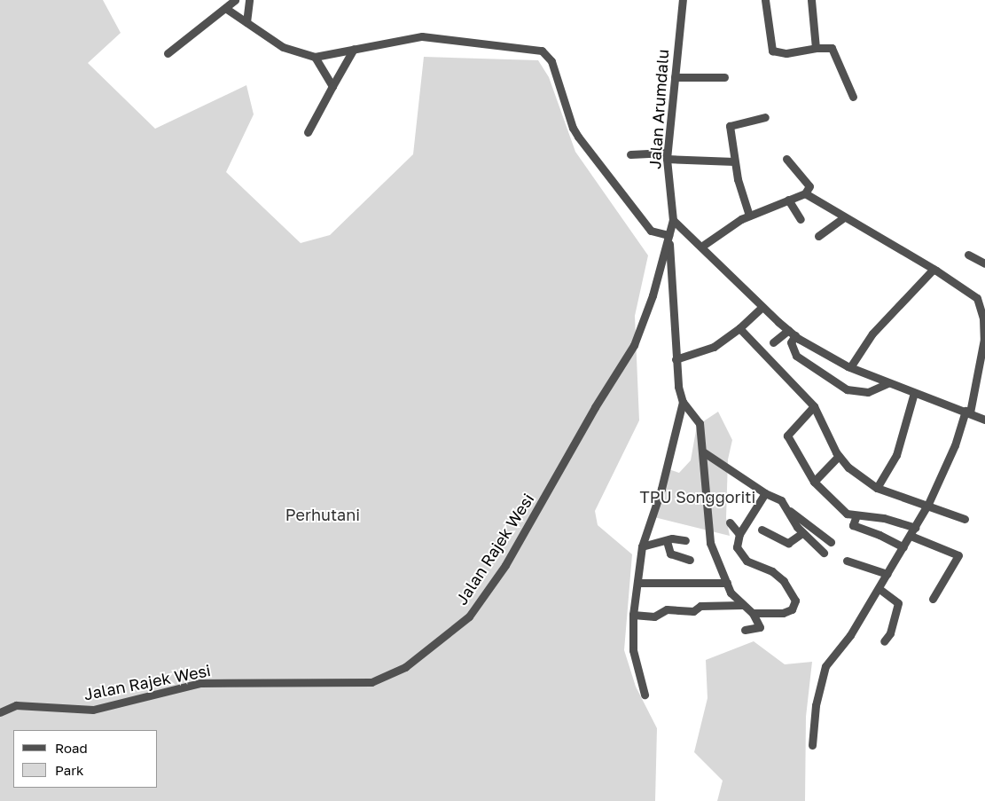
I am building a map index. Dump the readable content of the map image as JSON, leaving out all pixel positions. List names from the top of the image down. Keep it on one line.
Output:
{"streets":{"street":["Jalan Arumdalu","Jalan Rajek Wesi"]},"crossings":[["Jalan Arumdalu","Jalan Rajek Wesi"]],"parks":["TPU Songgoriti","Perhutani"],"legend":["Road","Park"]}
